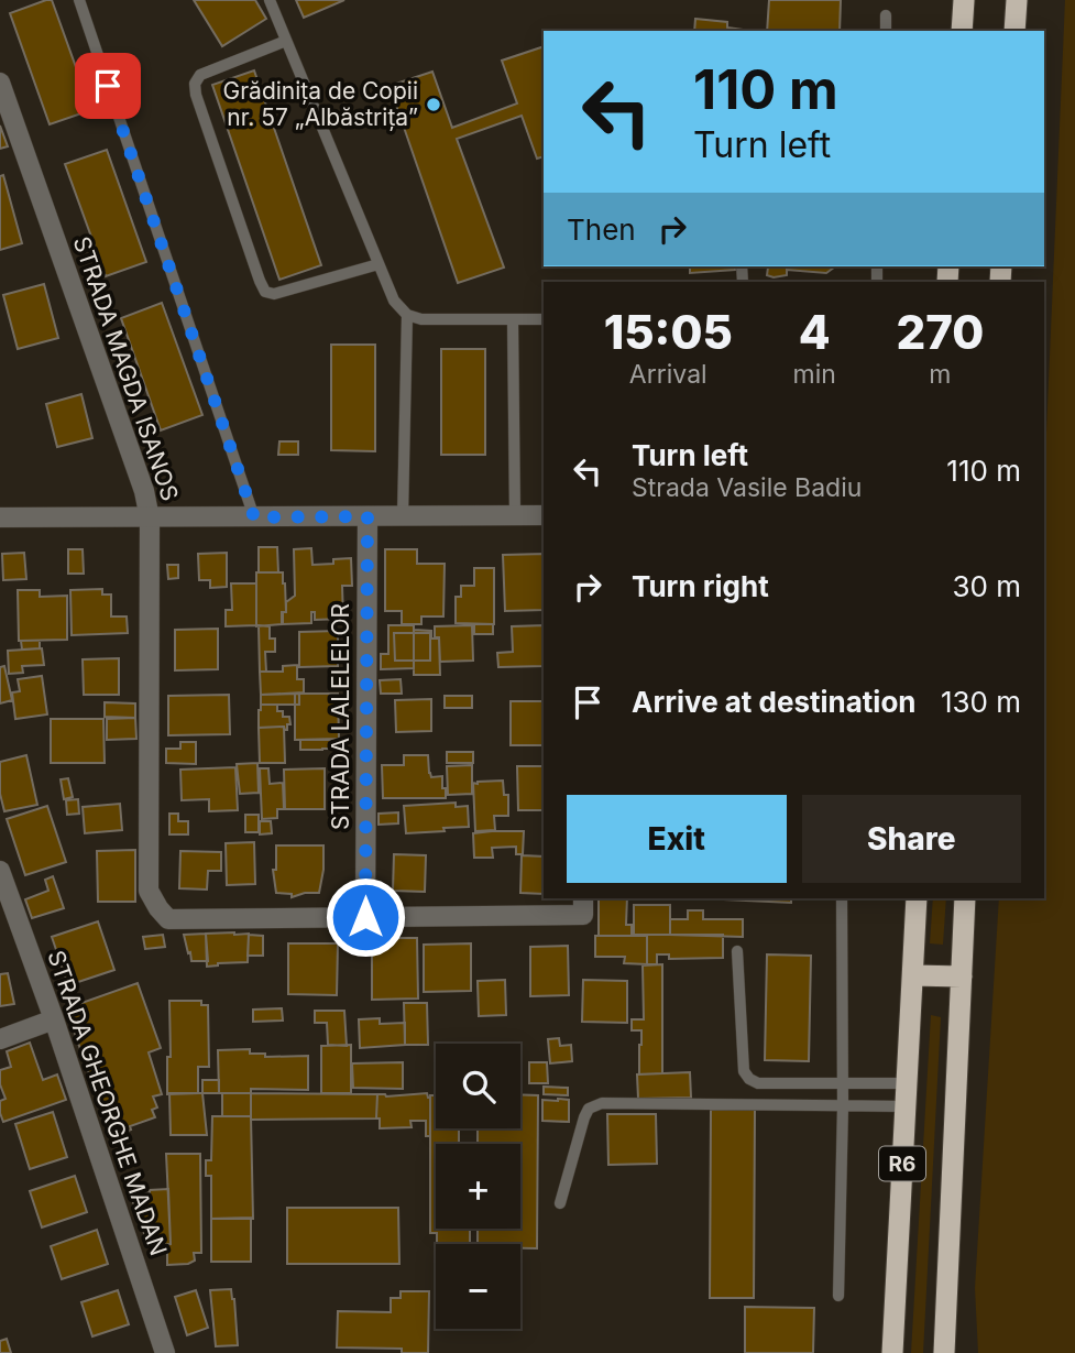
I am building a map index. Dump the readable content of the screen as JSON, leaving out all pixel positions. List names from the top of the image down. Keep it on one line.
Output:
{"streets":{"highway":["R6"],"street":["STRADA MAGDA ISANOS","STRADA LALELELOR","STRADA GHEORGHE MADAN"]},"crossings":[["STRADA MAGDA ISANOS","STRADA LALELELOR"]],"places":["Grădinița de Copii nr. 57 „Albăstrița”"],"page":{"turn":["110 m","Turn left"],"then":"Then","eta":["15:05","Arrival","4","min","270","m"],"list":[{"name":"Turn left","note":"Strada Vasile Badiu","value":"110 m"},{"name":"Turn right","value":"30 m"},{"name":"Arrive at destination","value":"130 m"}],"buttons":["Exit","Share"],"map_buttons":["+","−"]}}
